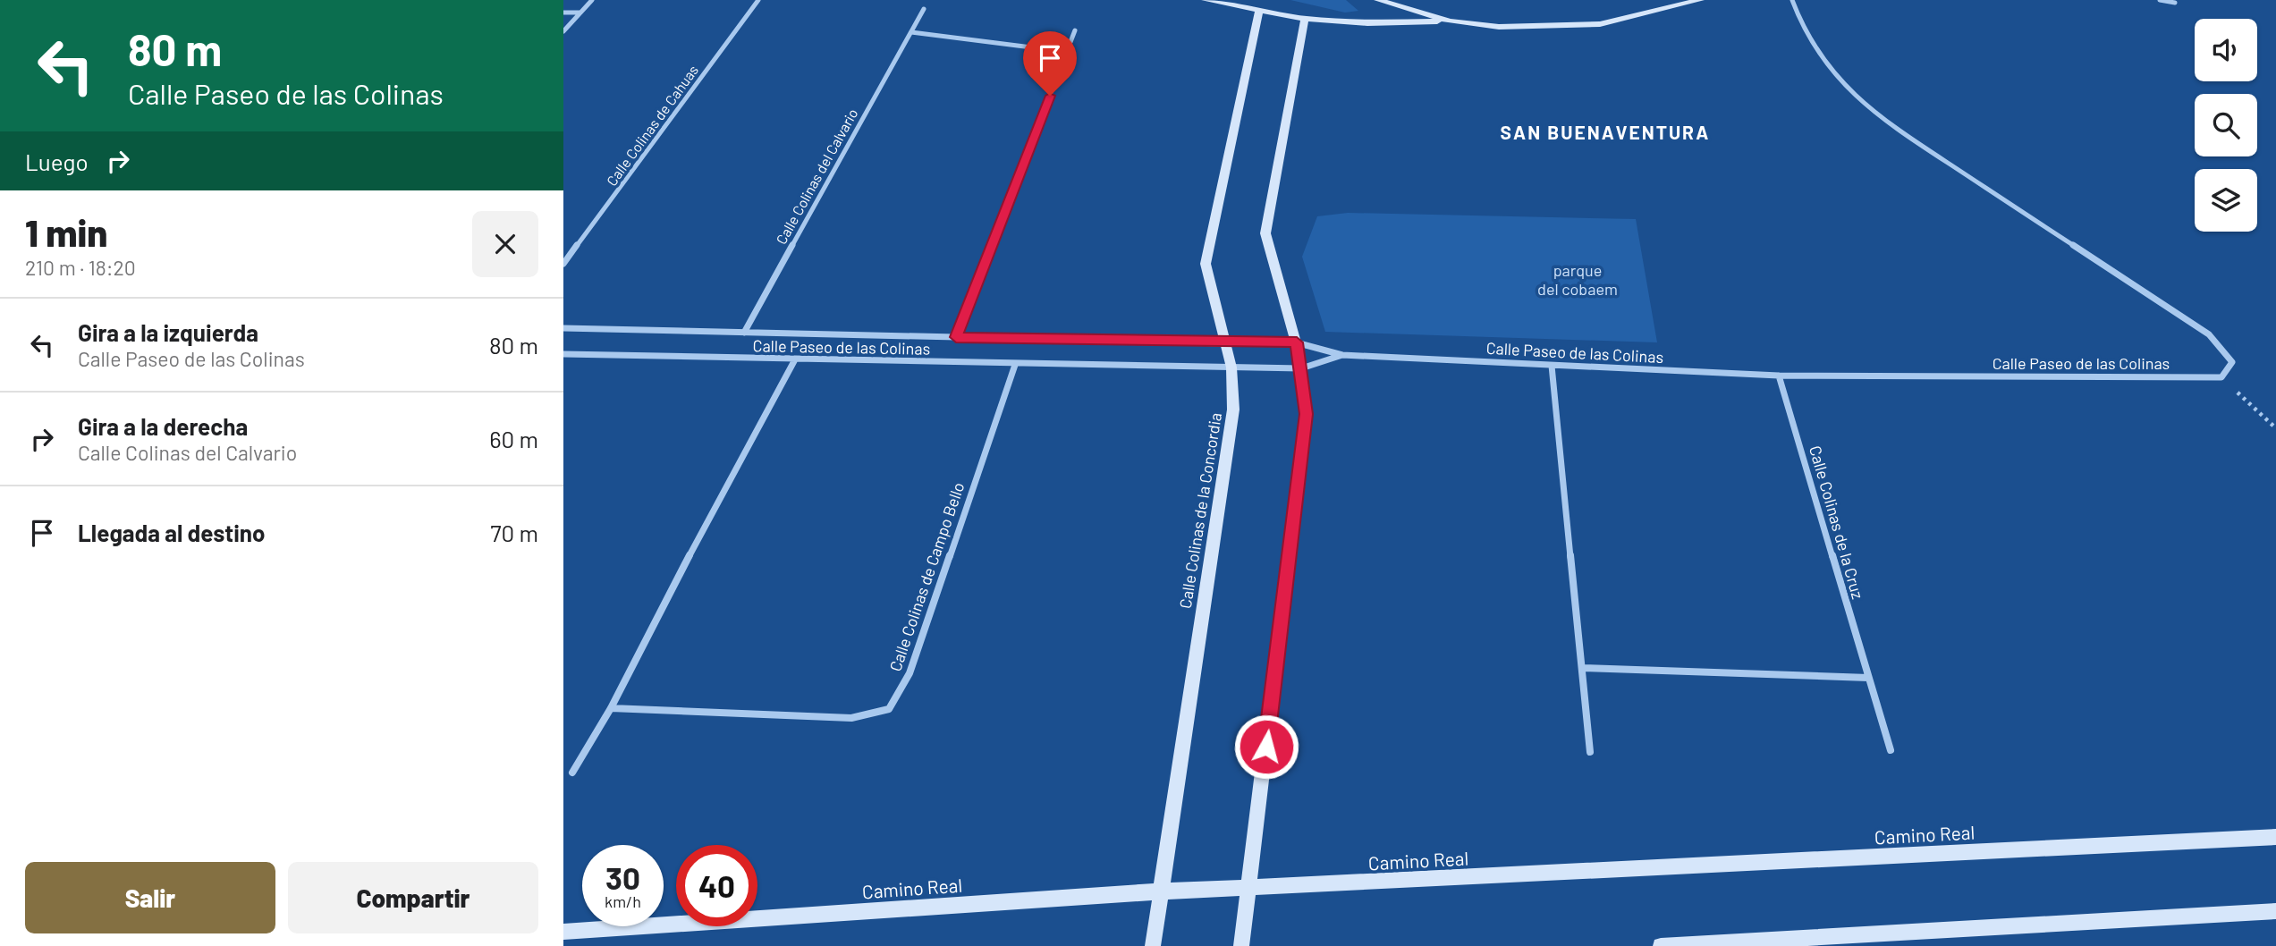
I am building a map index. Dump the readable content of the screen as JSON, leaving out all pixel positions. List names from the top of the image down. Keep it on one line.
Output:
{"streets":{"street":["Calle Colinas de Cahuas","Calle Colinas del Calvario","Calle Paseo de las Colinas","Calle Colinas de la Concordia","Calle Colinas de la Cruz","Calle Colinas de Campo Bello","Camino Real"]},"crossings":[["Calle Colinas del Calvario","Calle Paseo de las Colinas"],["Calle Paseo de las Colinas","Calle Colinas de la Concordia"],["Calle Paseo de las Colinas","Calle Colinas de la Cruz"],["Calle Paseo de las Colinas","Calle Colinas de Campo Bello"],["Calle Colinas de la Concordia","Camino Real"]],"districts":["SAN BUENAVENTURA"],"parks":["parque del cobaem"],"page":{"turn":["80 m","Calle Paseo de las Colinas"],"then":"Luego","heading":["1 min","210 m · 18:20"],"list":[{"name":"Gira a la izquierda","note":"Calle Paseo de las Colinas","value":"80 m"},{"name":"Gira a la derecha","note":"Calle Colinas del Calvario","value":"60 m"},{"name":"Llegada al destino","value":"70 m"}],"speed":"30 km/h","limit":"40","buttons":["Salir","Compartir"]}}
